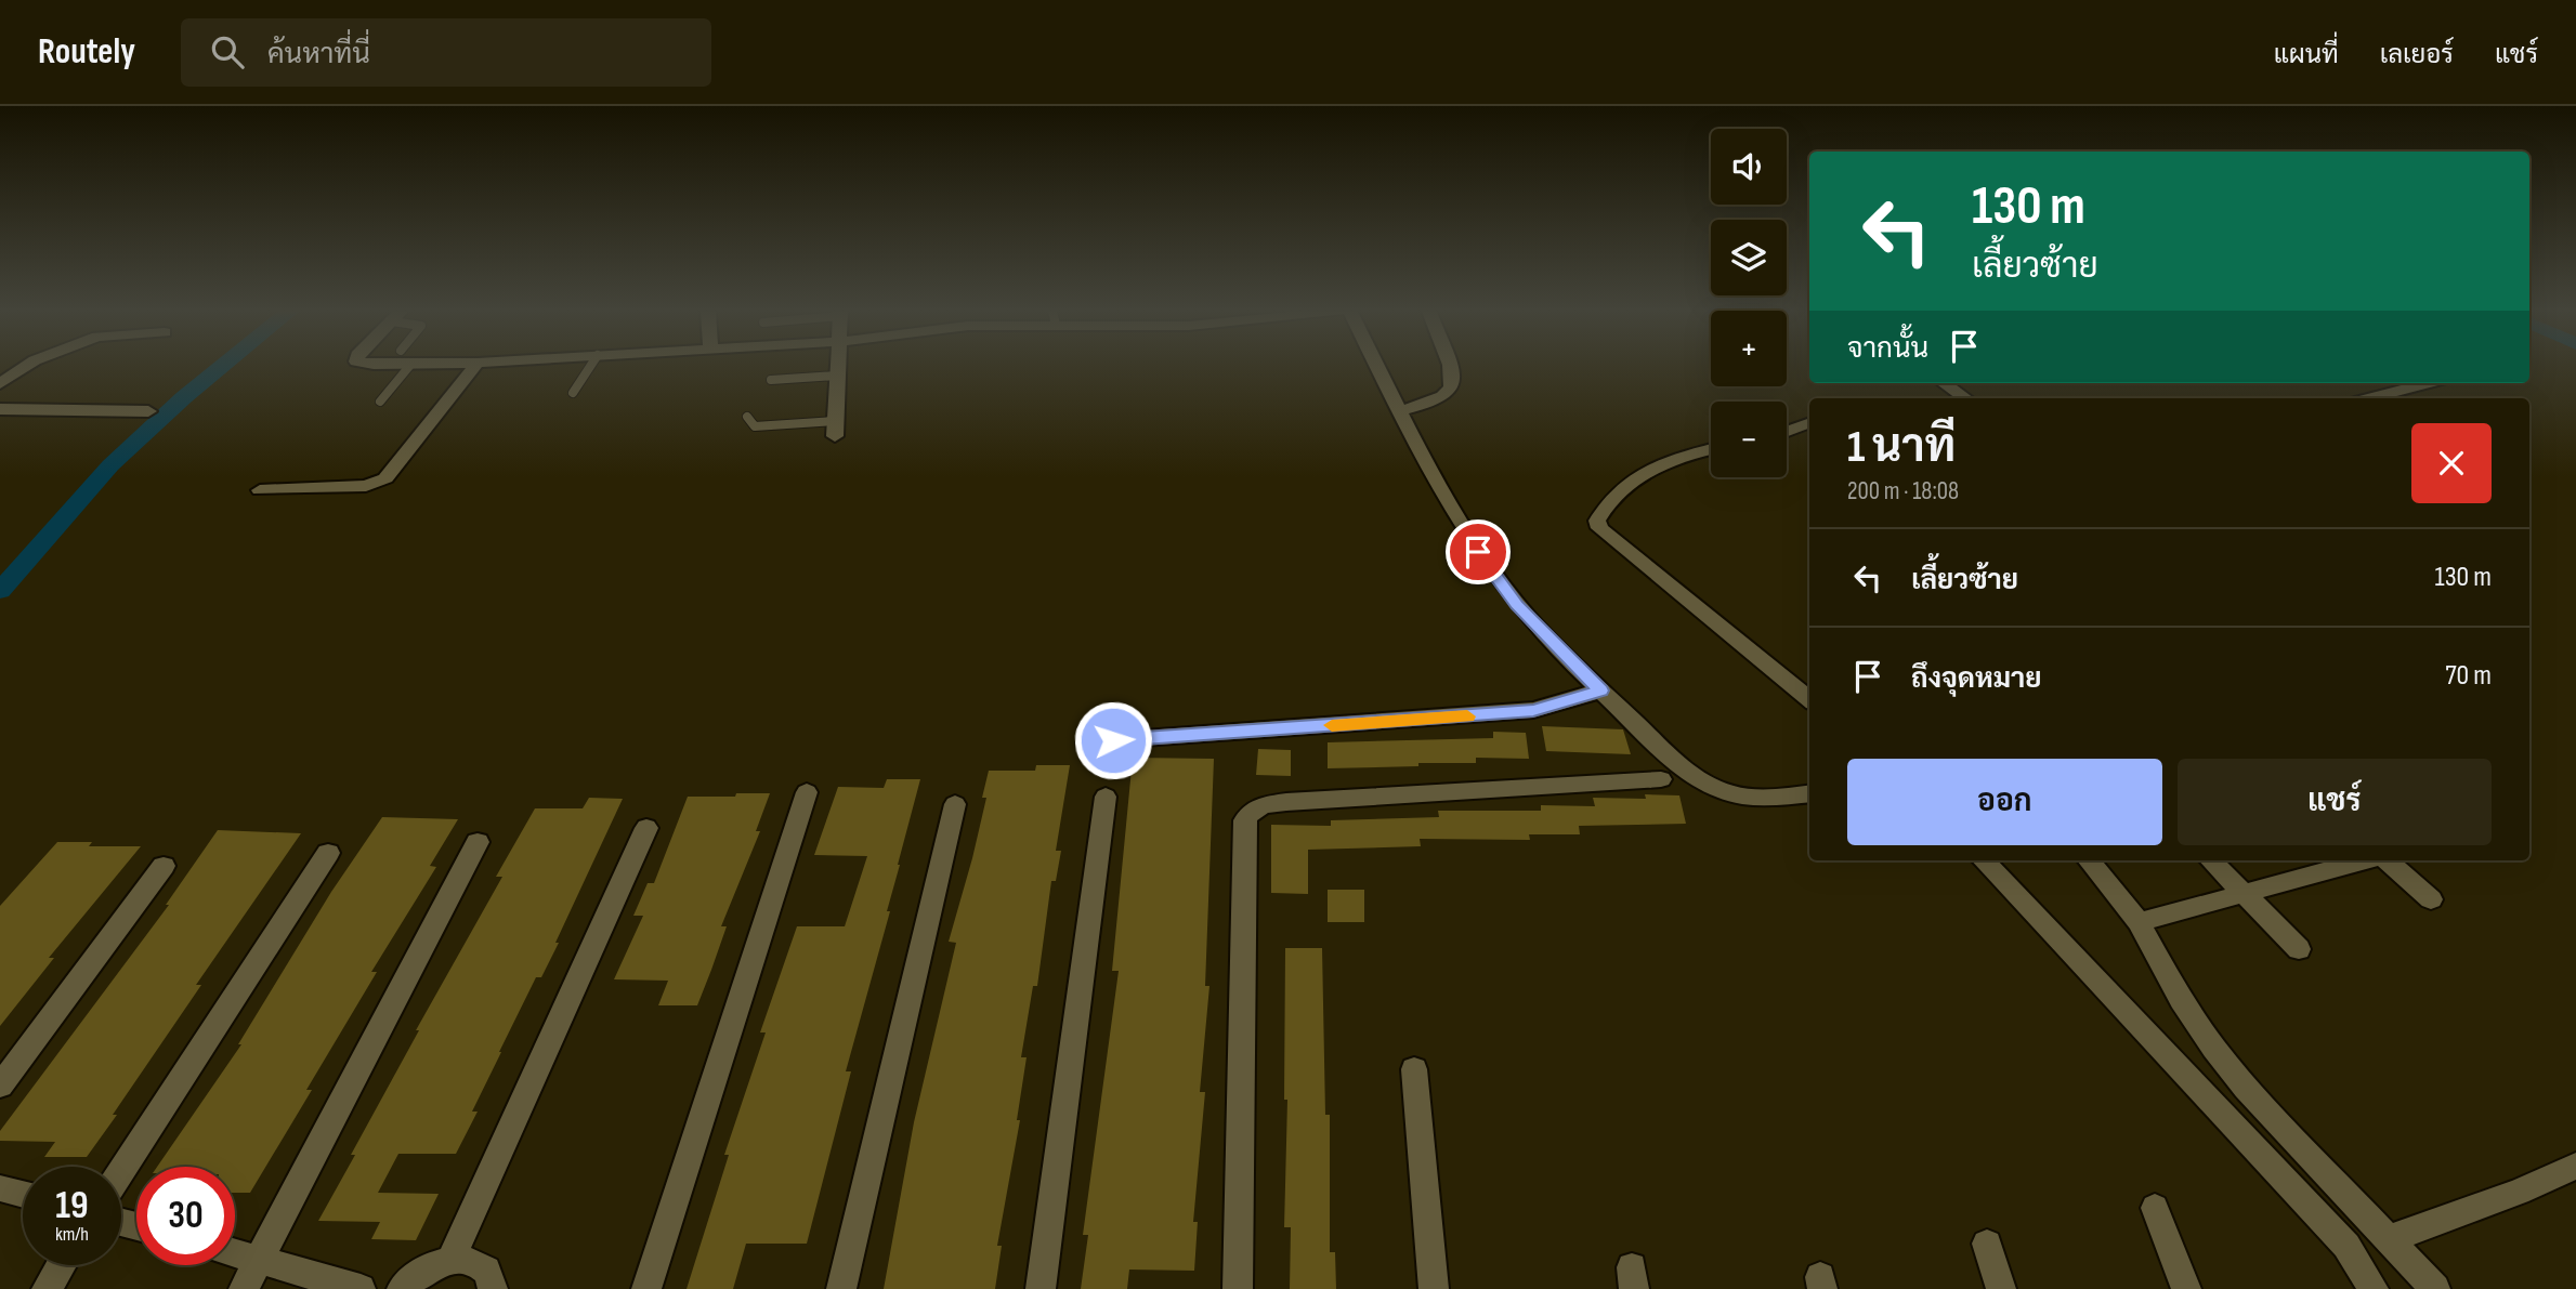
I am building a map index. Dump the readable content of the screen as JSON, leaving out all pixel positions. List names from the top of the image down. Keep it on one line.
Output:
{"page":{"header":"Routely","search":"ค้นหาที่นี่","nav":["แผนที่","เลเยอร์","แชร์"],"map_buttons":["+","−"],"turn":["130 m","เลี้ยวซ้าย"],"then":"จากนั้น","heading":["1 นาที","200 m · 18:08"],"list":[{"name":"เลี้ยวซ้าย","value":"130 m"},{"name":"ถึงจุดหมาย","value":"70 m"}],"buttons":["ออก","แชร์"],"speed":"19 km/h","limit":"30"}}
